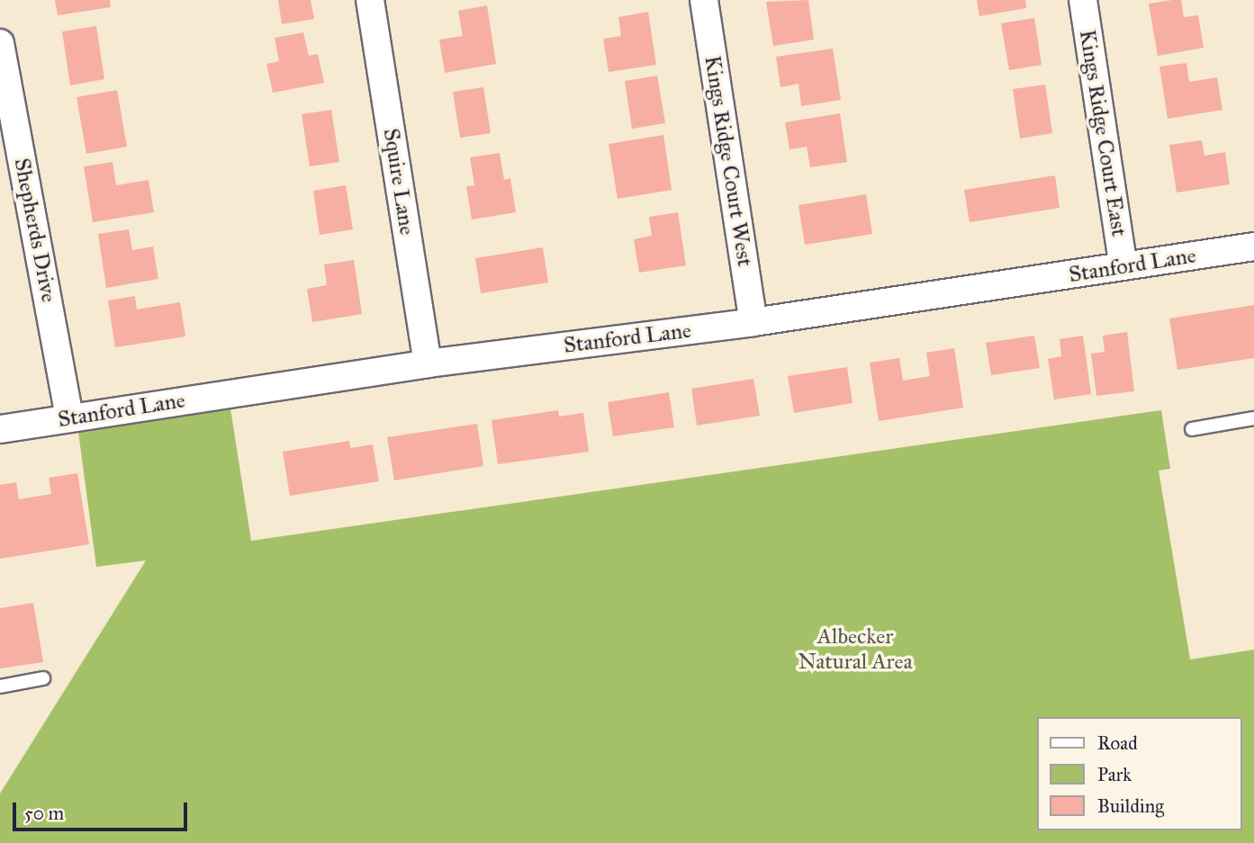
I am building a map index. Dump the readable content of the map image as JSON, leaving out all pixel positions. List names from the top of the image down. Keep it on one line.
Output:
{"streets":{"street":["Kings Ridge Court East","Kings Ridge Court West","Squire Lane","Shepherds Drive","Stanford Lane"]},"crossings":[["Kings Ridge Court East","Stanford Lane"],["Kings Ridge Court West","Stanford Lane"],["Squire Lane","Stanford Lane"],["Shepherds Drive","Stanford Lane"]],"parks":["Albecker Natural Area"],"legend":["Road","Park","Building"],"scale_bar":"50 m"}
